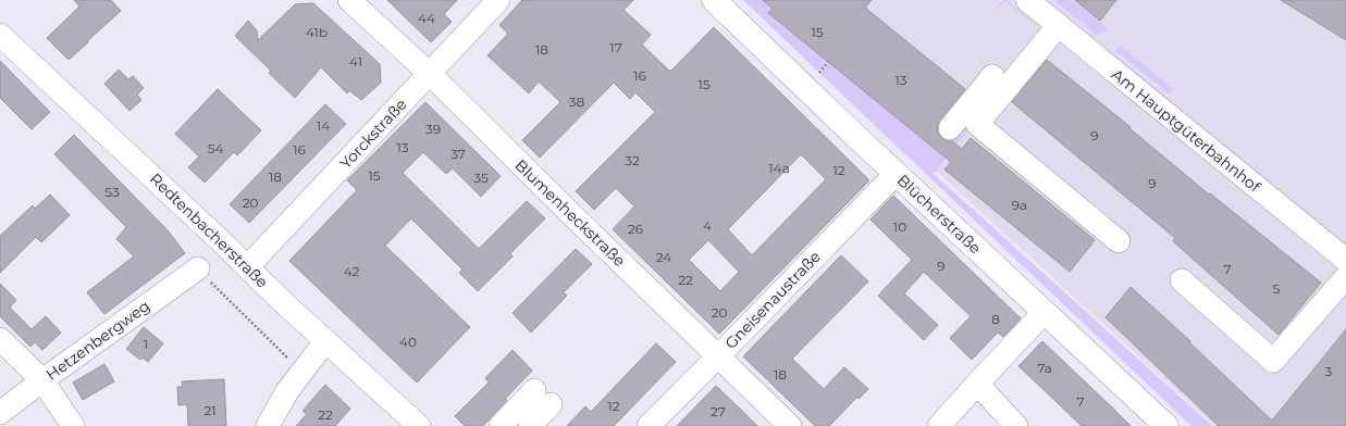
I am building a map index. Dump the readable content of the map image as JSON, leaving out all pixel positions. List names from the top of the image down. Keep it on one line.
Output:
{"streets":{"main road":["Blücherstraße"],"street":["Am Hauptgüterbahnhof","Yorckstraße","Blumenheckstraße","Redtenbacherstraße","Gneisenaustraße","Hetzenbergweg"]},"crossings":[["Yorckstraße","Blumenheckstraße"],["Yorckstraße","Redtenbacherstraße"],["Blumenheckstraße","Gneisenaustraße"],["Blücherstraße","Gneisenaustraße"]],"house_numbers":["44","41b","15","17","18","41","16","13","15","38","14","39","9","13","54","16","37","32","14a","12","15","18","35","9","53","20","9a","4","10","26","24","9","7","42","22","5","20","8","40","1","7a","3","18","7","12","21","27","22"]}
